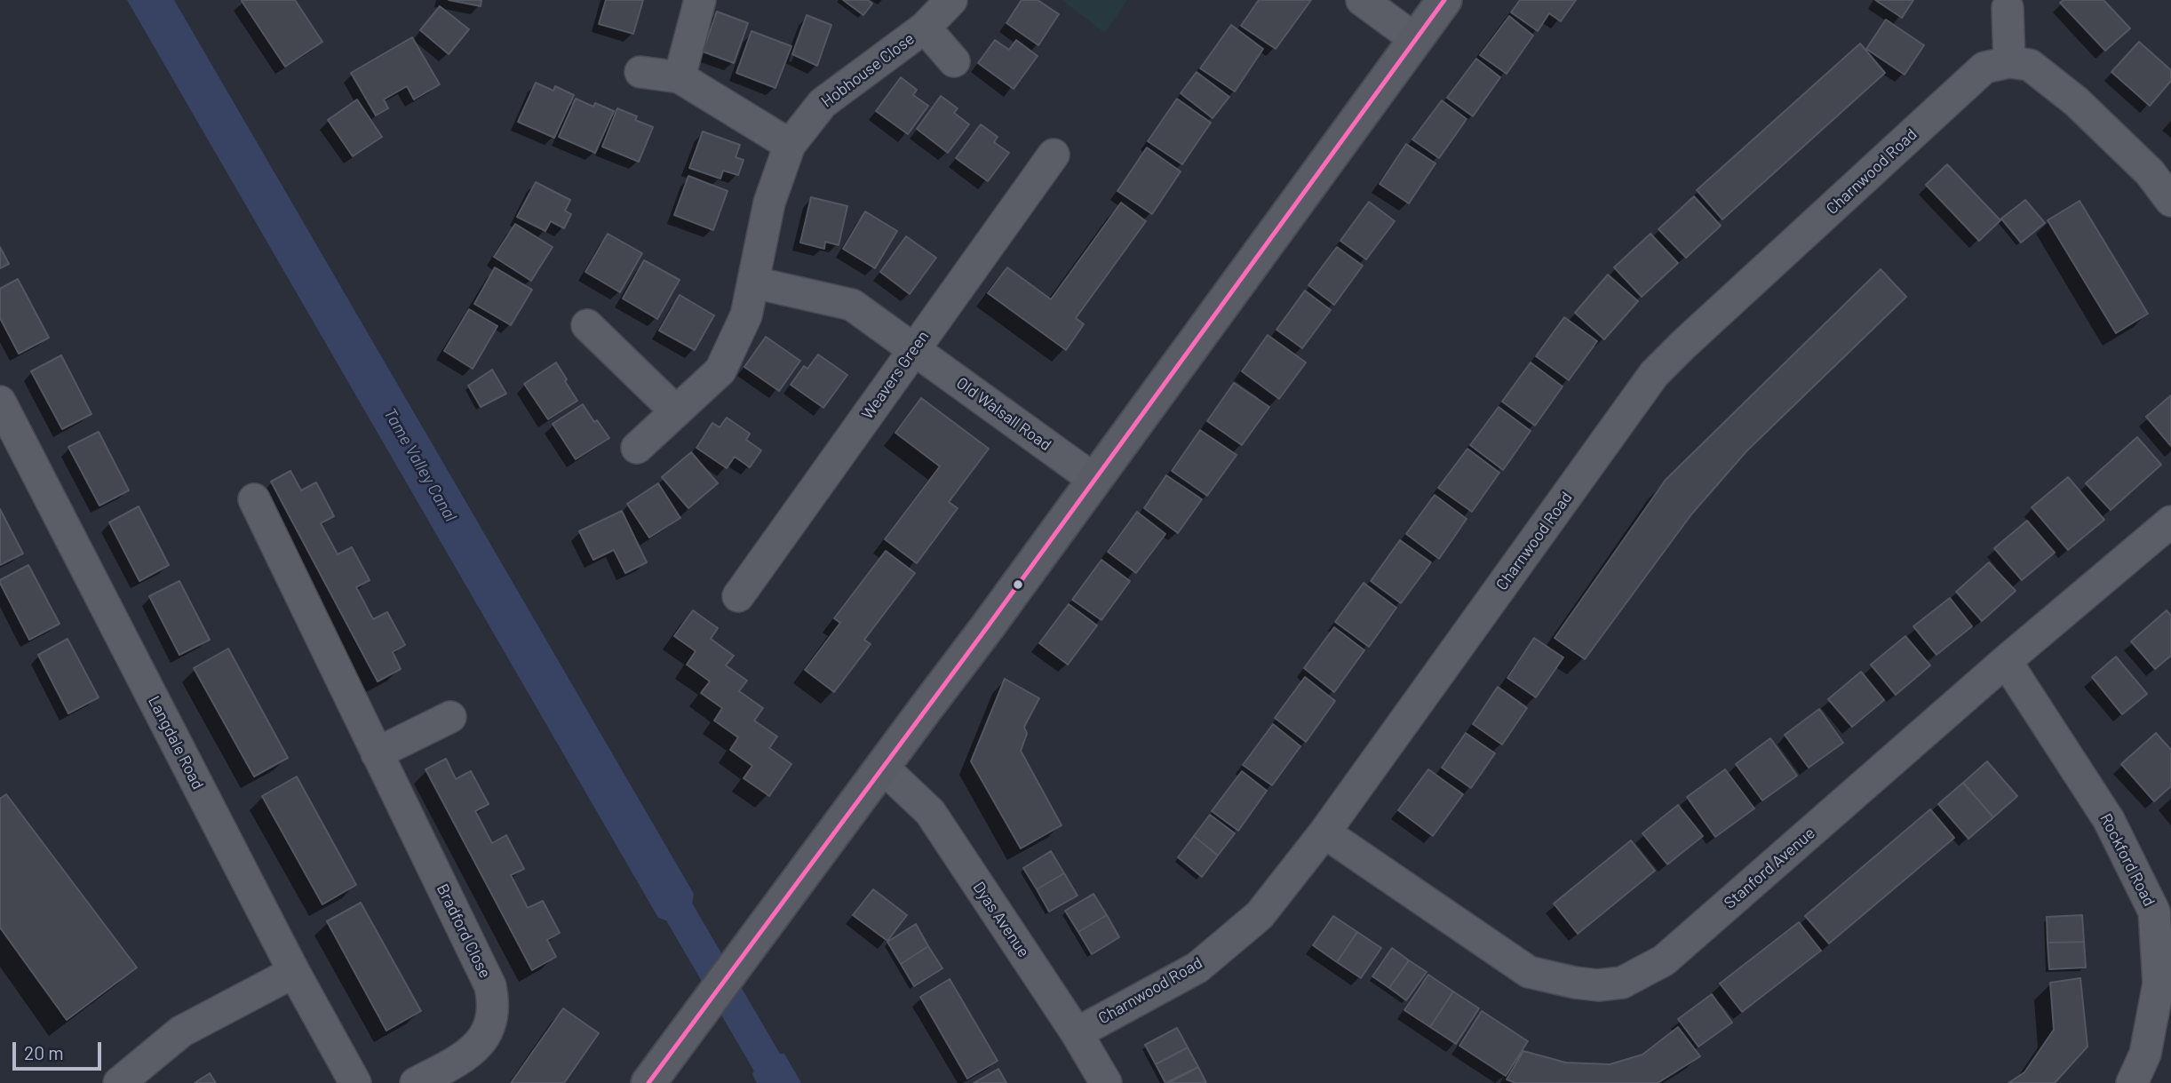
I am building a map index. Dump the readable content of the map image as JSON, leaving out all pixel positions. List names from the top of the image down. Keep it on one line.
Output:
{"streets":{"street":["Hobhouse Close","Charnwood Road","Weavers Green","Old Walsall Road","Langdale Road","Rockford Road","Stanford Avenue","Dyas Avenue","Bradford Close"]},"crossings":[["Charnwood Road","Stanford Avenue"],["Charnwood Road","Dyas Avenue"],["Weavers Green","Old Walsall Road"],["Rockford Road","Stanford Avenue"]],"water":["Tame Valley Canal"],"scale_bar":"20 m"}
